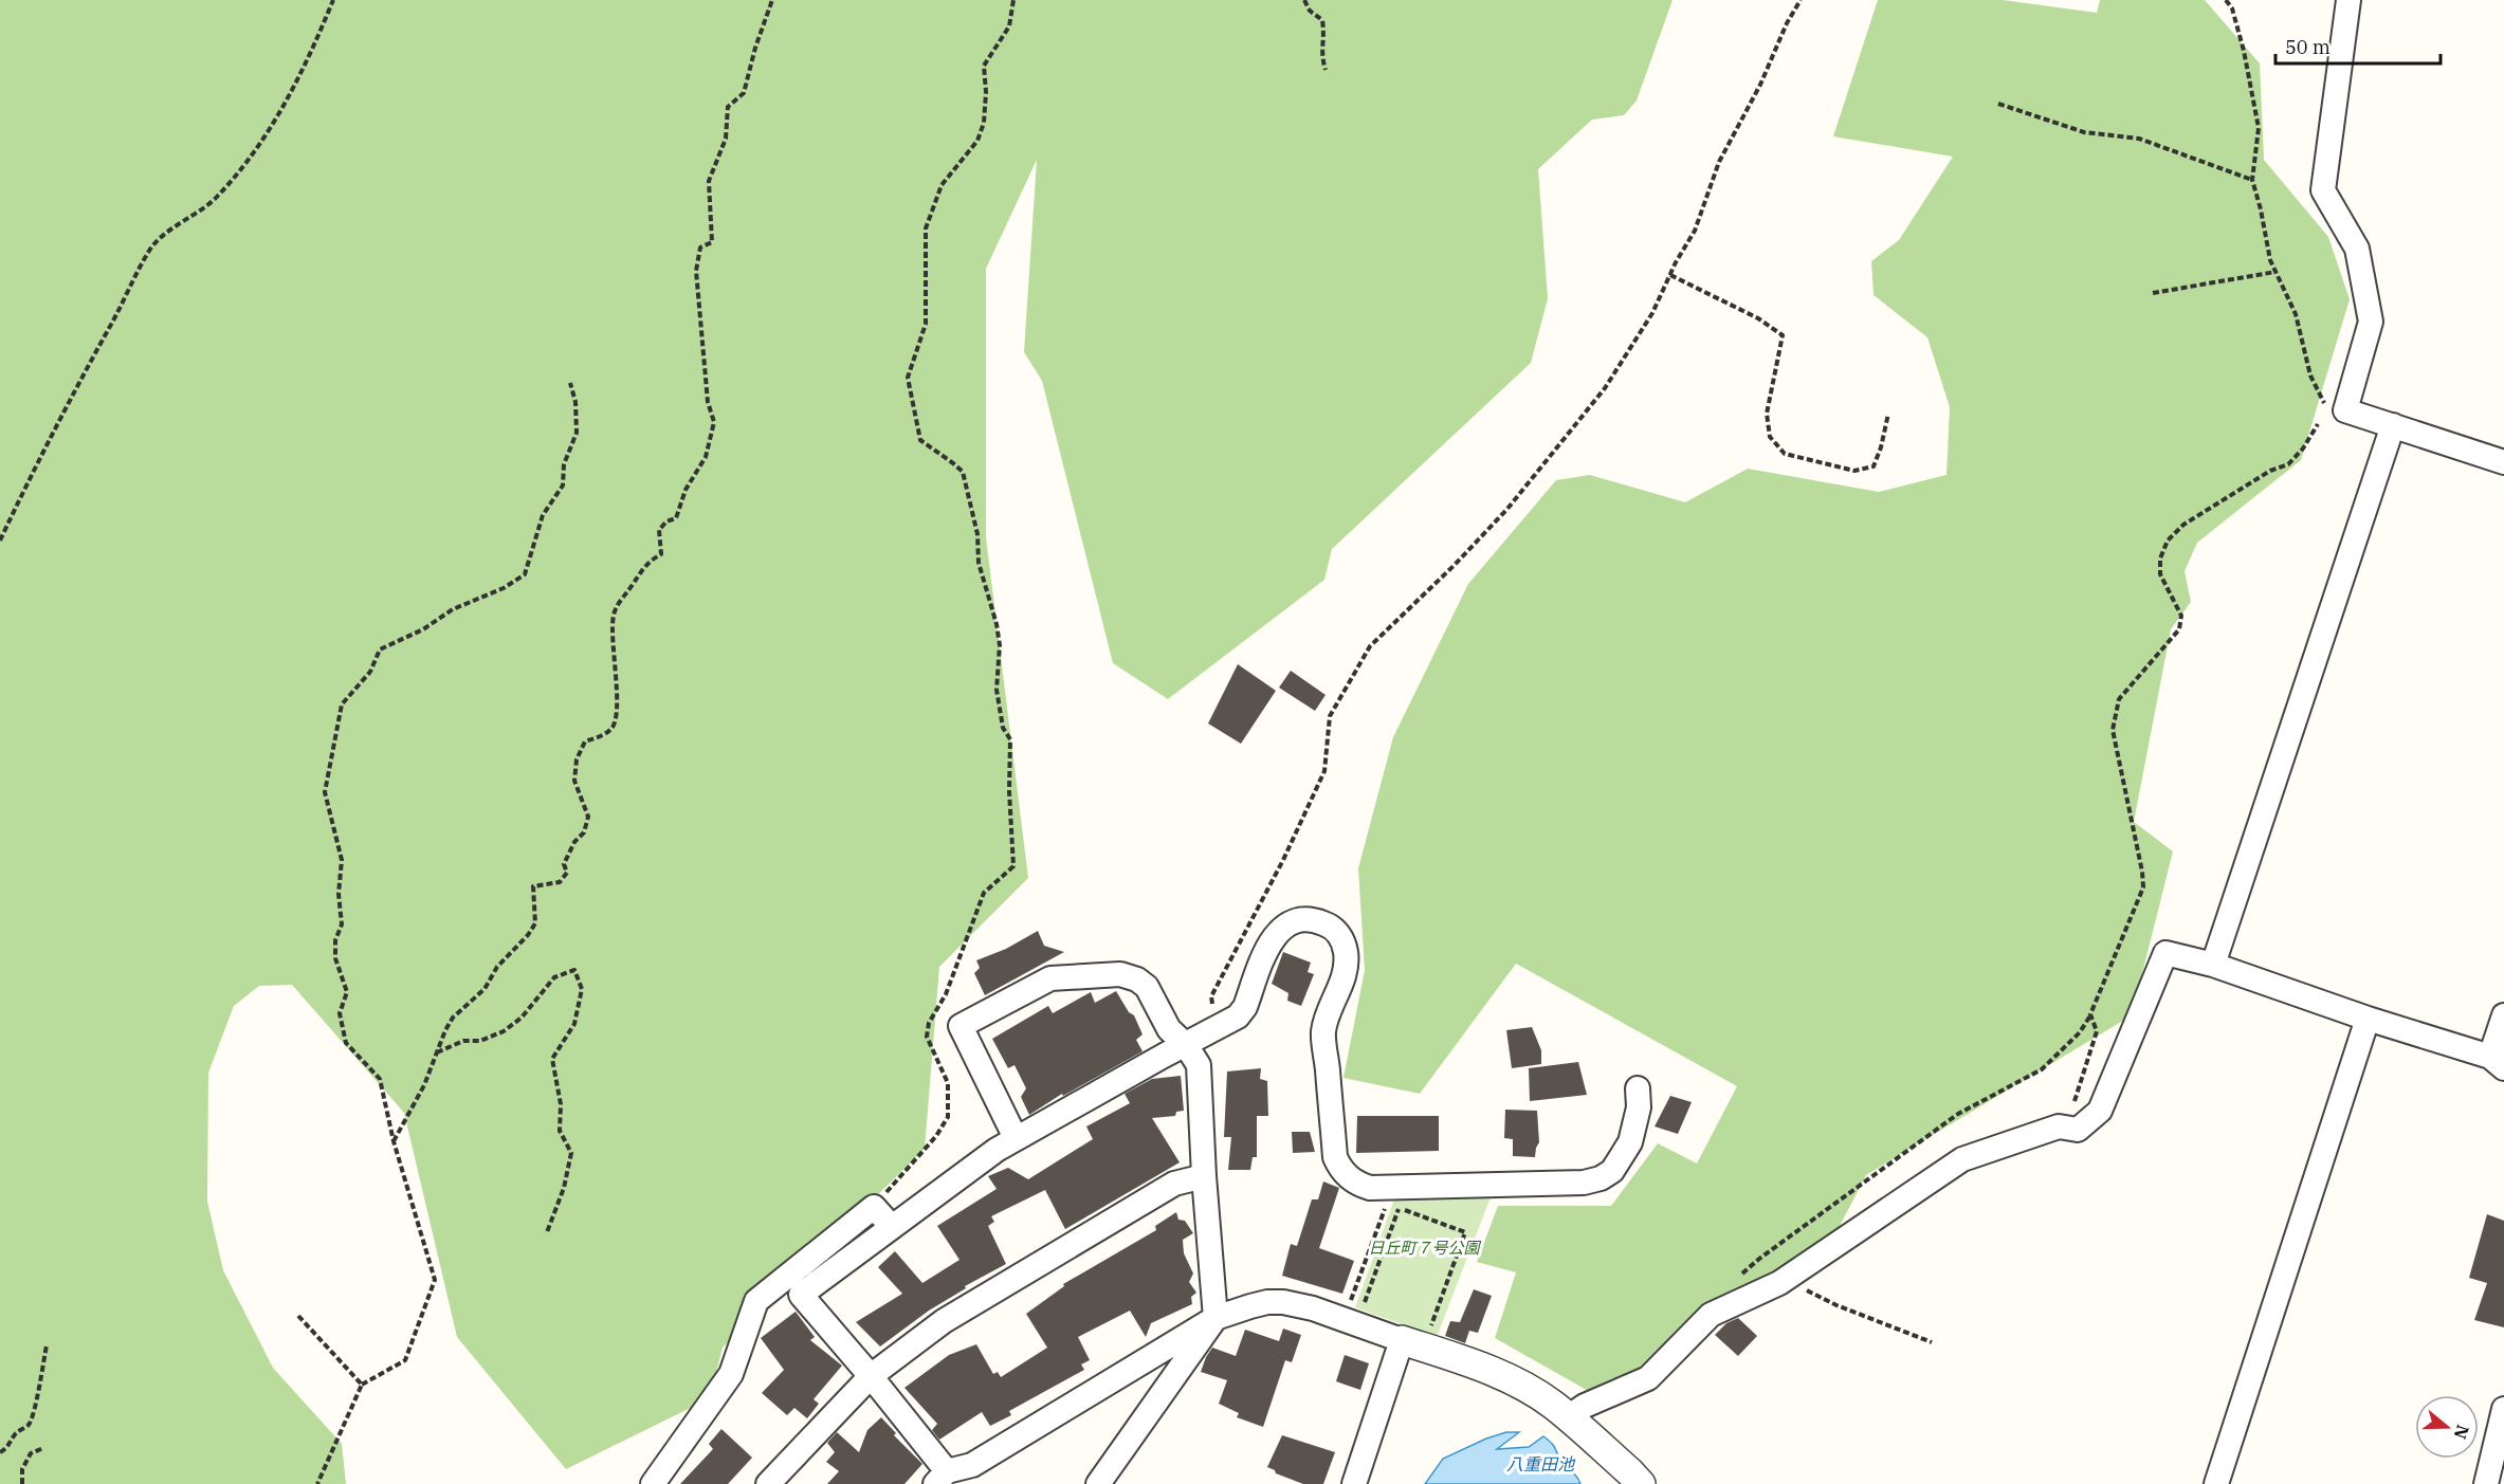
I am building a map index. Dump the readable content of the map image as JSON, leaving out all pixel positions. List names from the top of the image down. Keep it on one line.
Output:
{"water":["八重田池"],"parks":["日丘町７号公園"],"scale_bar":"50 m","north":"right"}
